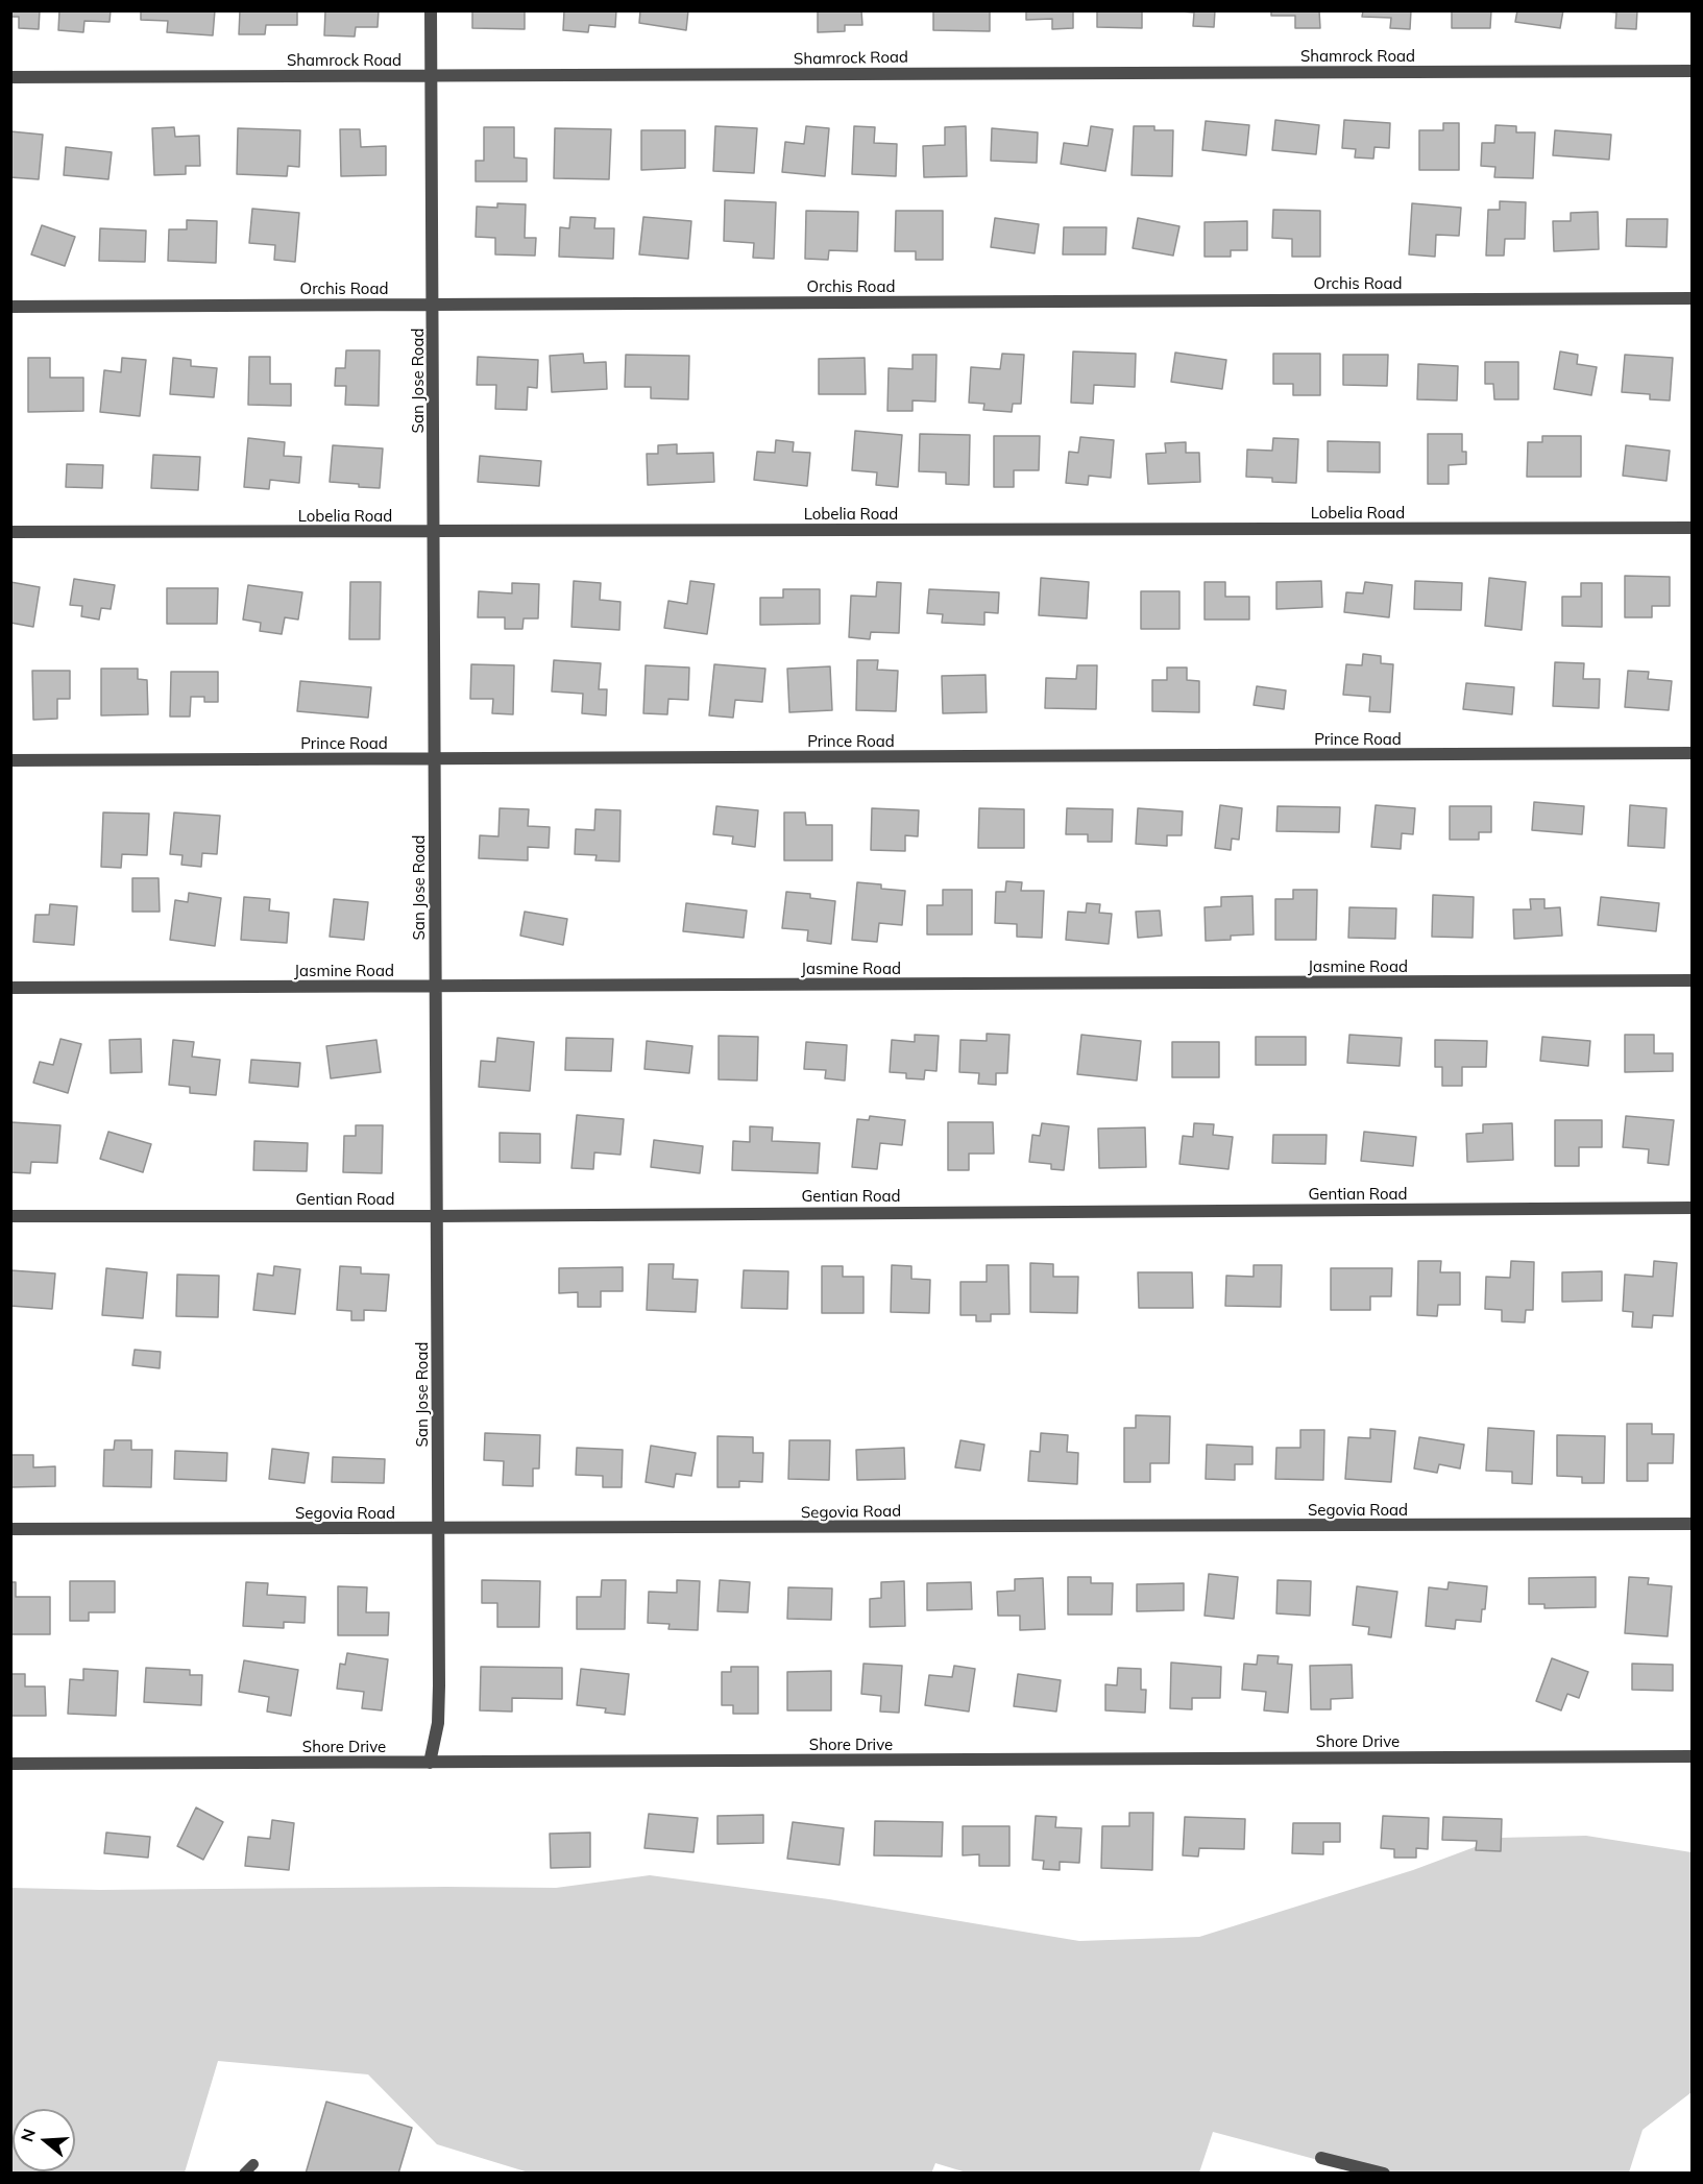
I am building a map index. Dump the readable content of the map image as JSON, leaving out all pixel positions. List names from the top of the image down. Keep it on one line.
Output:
{"streets":{"street":["Shamrock Road","Orchis Road","San Jose Road","Lobelia Road","Prince Road","Jasmine Road","Gentian Road","Segovia Road","Shore Drive"]},"crossings":[["Shamrock Road","San Jose Road"],["Orchis Road","San Jose Road"],["San Jose Road","Lobelia Road"],["San Jose Road","Prince Road"],["San Jose Road","Jasmine Road"],["San Jose Road","Gentian Road"],["San Jose Road","Segovia Road"],["San Jose Road","Shore Drive"]],"north":"left"}
